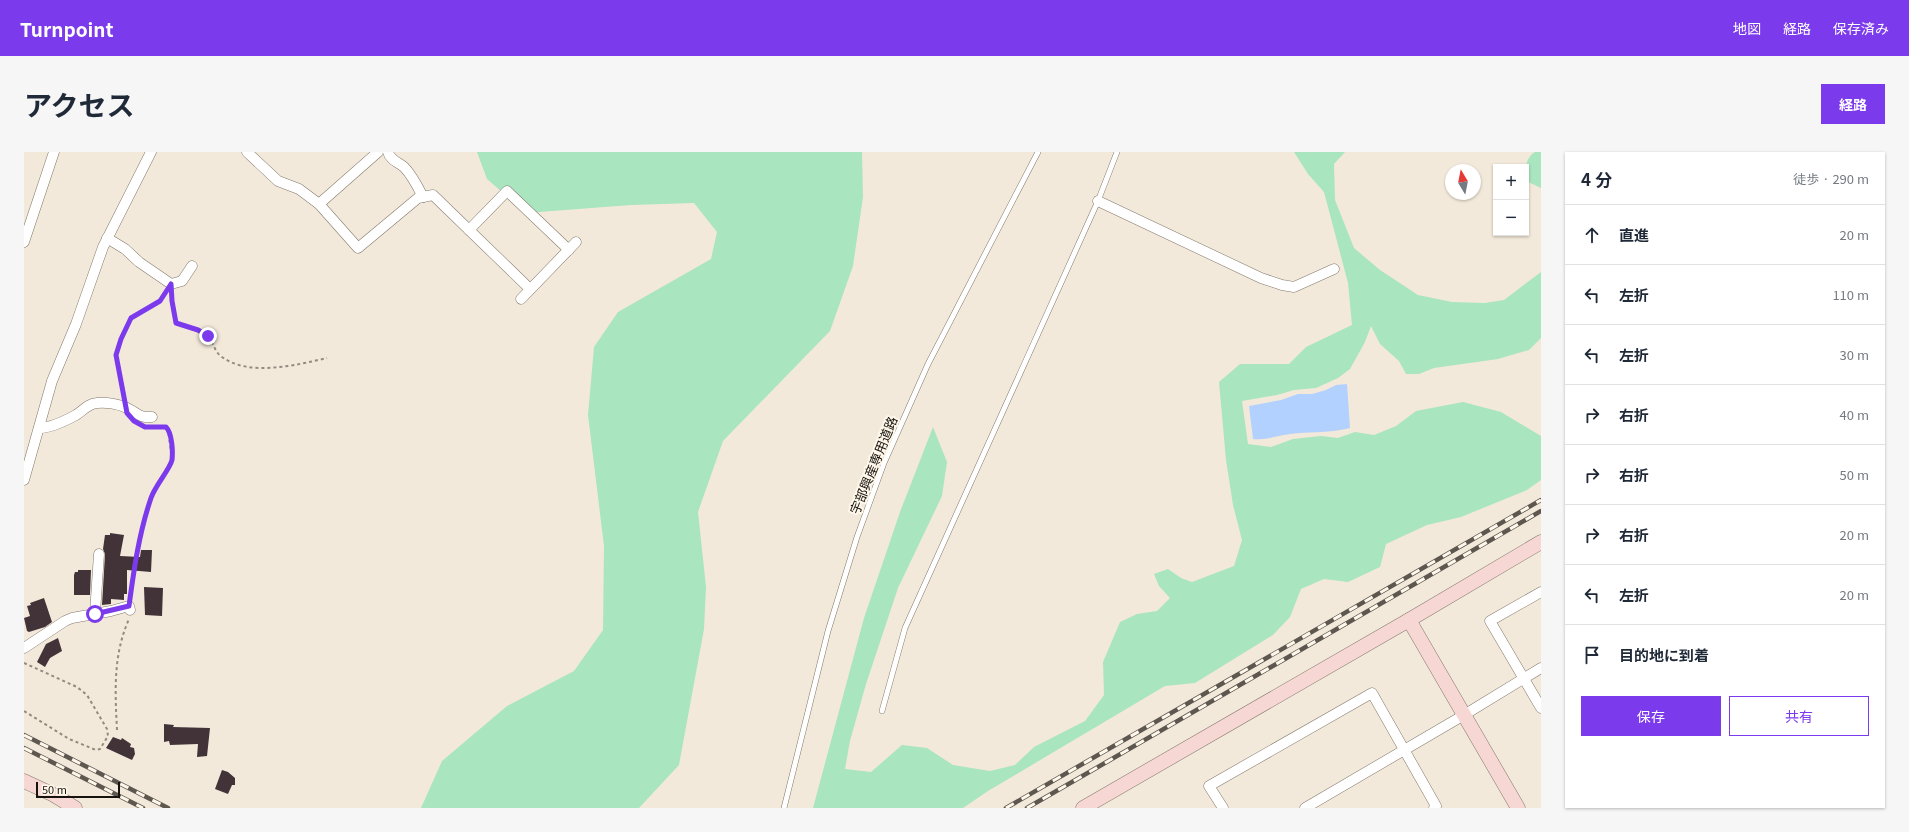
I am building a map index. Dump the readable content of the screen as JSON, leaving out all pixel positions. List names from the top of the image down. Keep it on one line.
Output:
{"streets":{"lane":["宇部興産専用道路"]},"scale_bar":"50 m","north":"top","page":{"header":"Turnpoint","nav":["地図","経路","保存済み"],"title":"アクセス","buttons":["経路",["保存","共有"]],"heading":["4 分","徒歩 · 290 m"],"map_buttons":["+","−"],"list":[["直進","20 m"],["左折","110 m"],["左折","30 m"],["右折","40 m"],["右折","50 m"],["右折","20 m"],["左折","20 m"],"目的地に到着"],"scale":"50 m"}}
